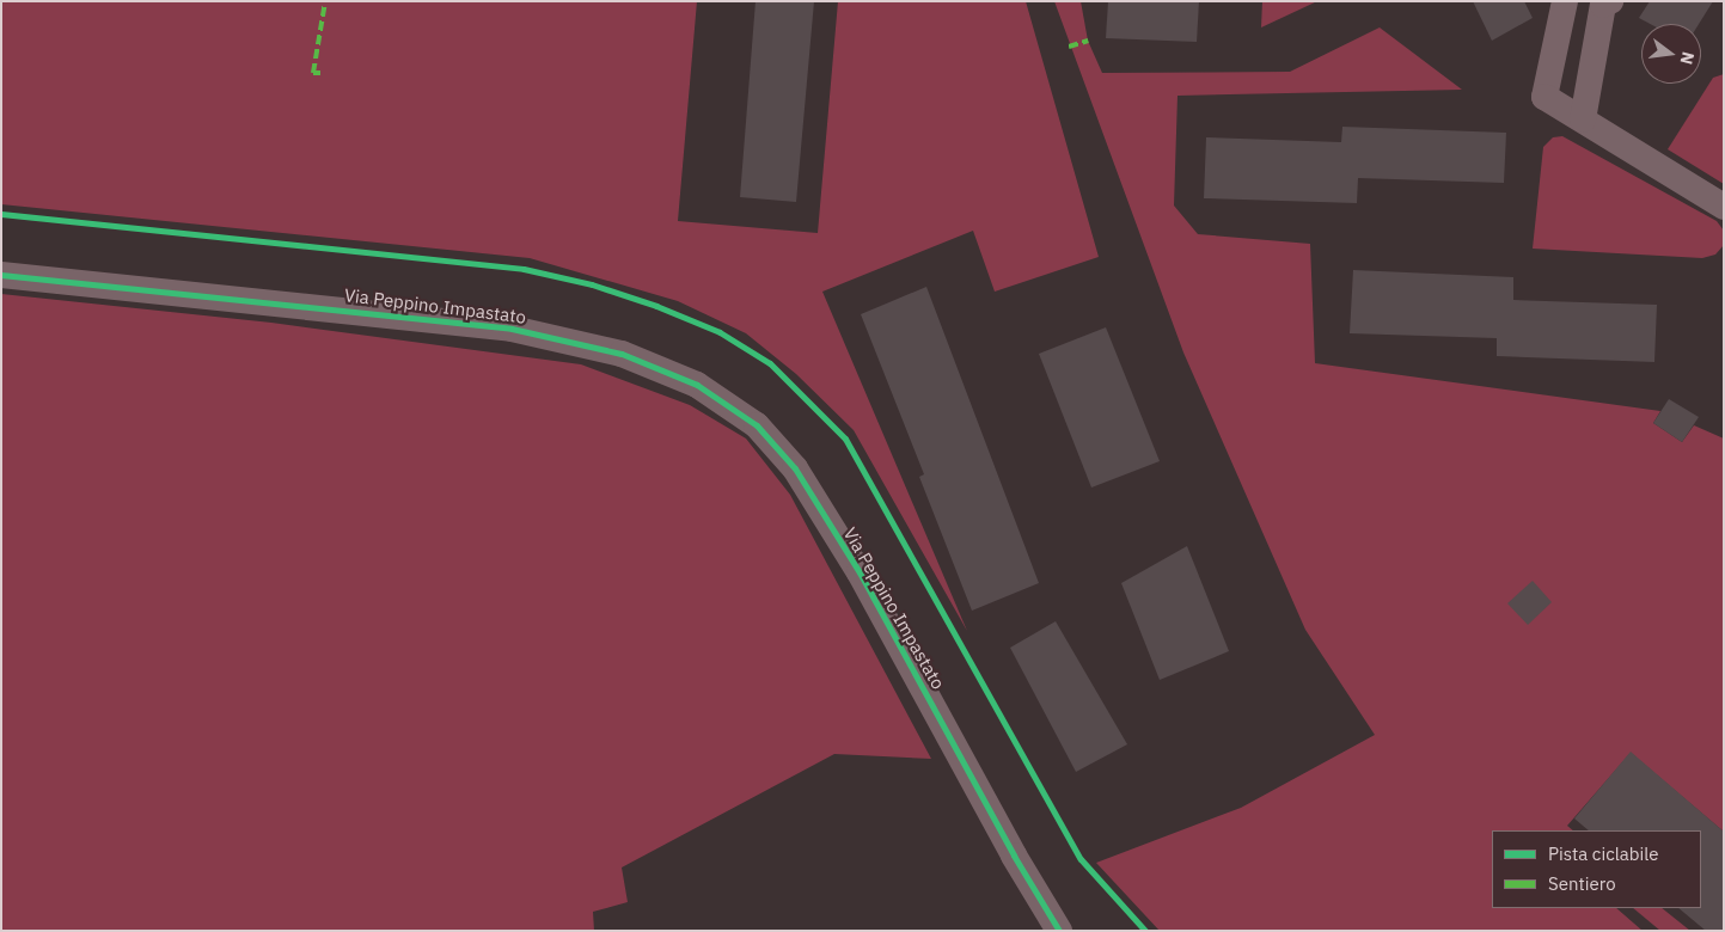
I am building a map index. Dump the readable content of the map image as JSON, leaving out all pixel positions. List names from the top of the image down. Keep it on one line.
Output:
{"streets":{"street":["Via Peppino Impastato"]},"legend":["Pista ciclabile","Sentiero"],"north":"right"}
